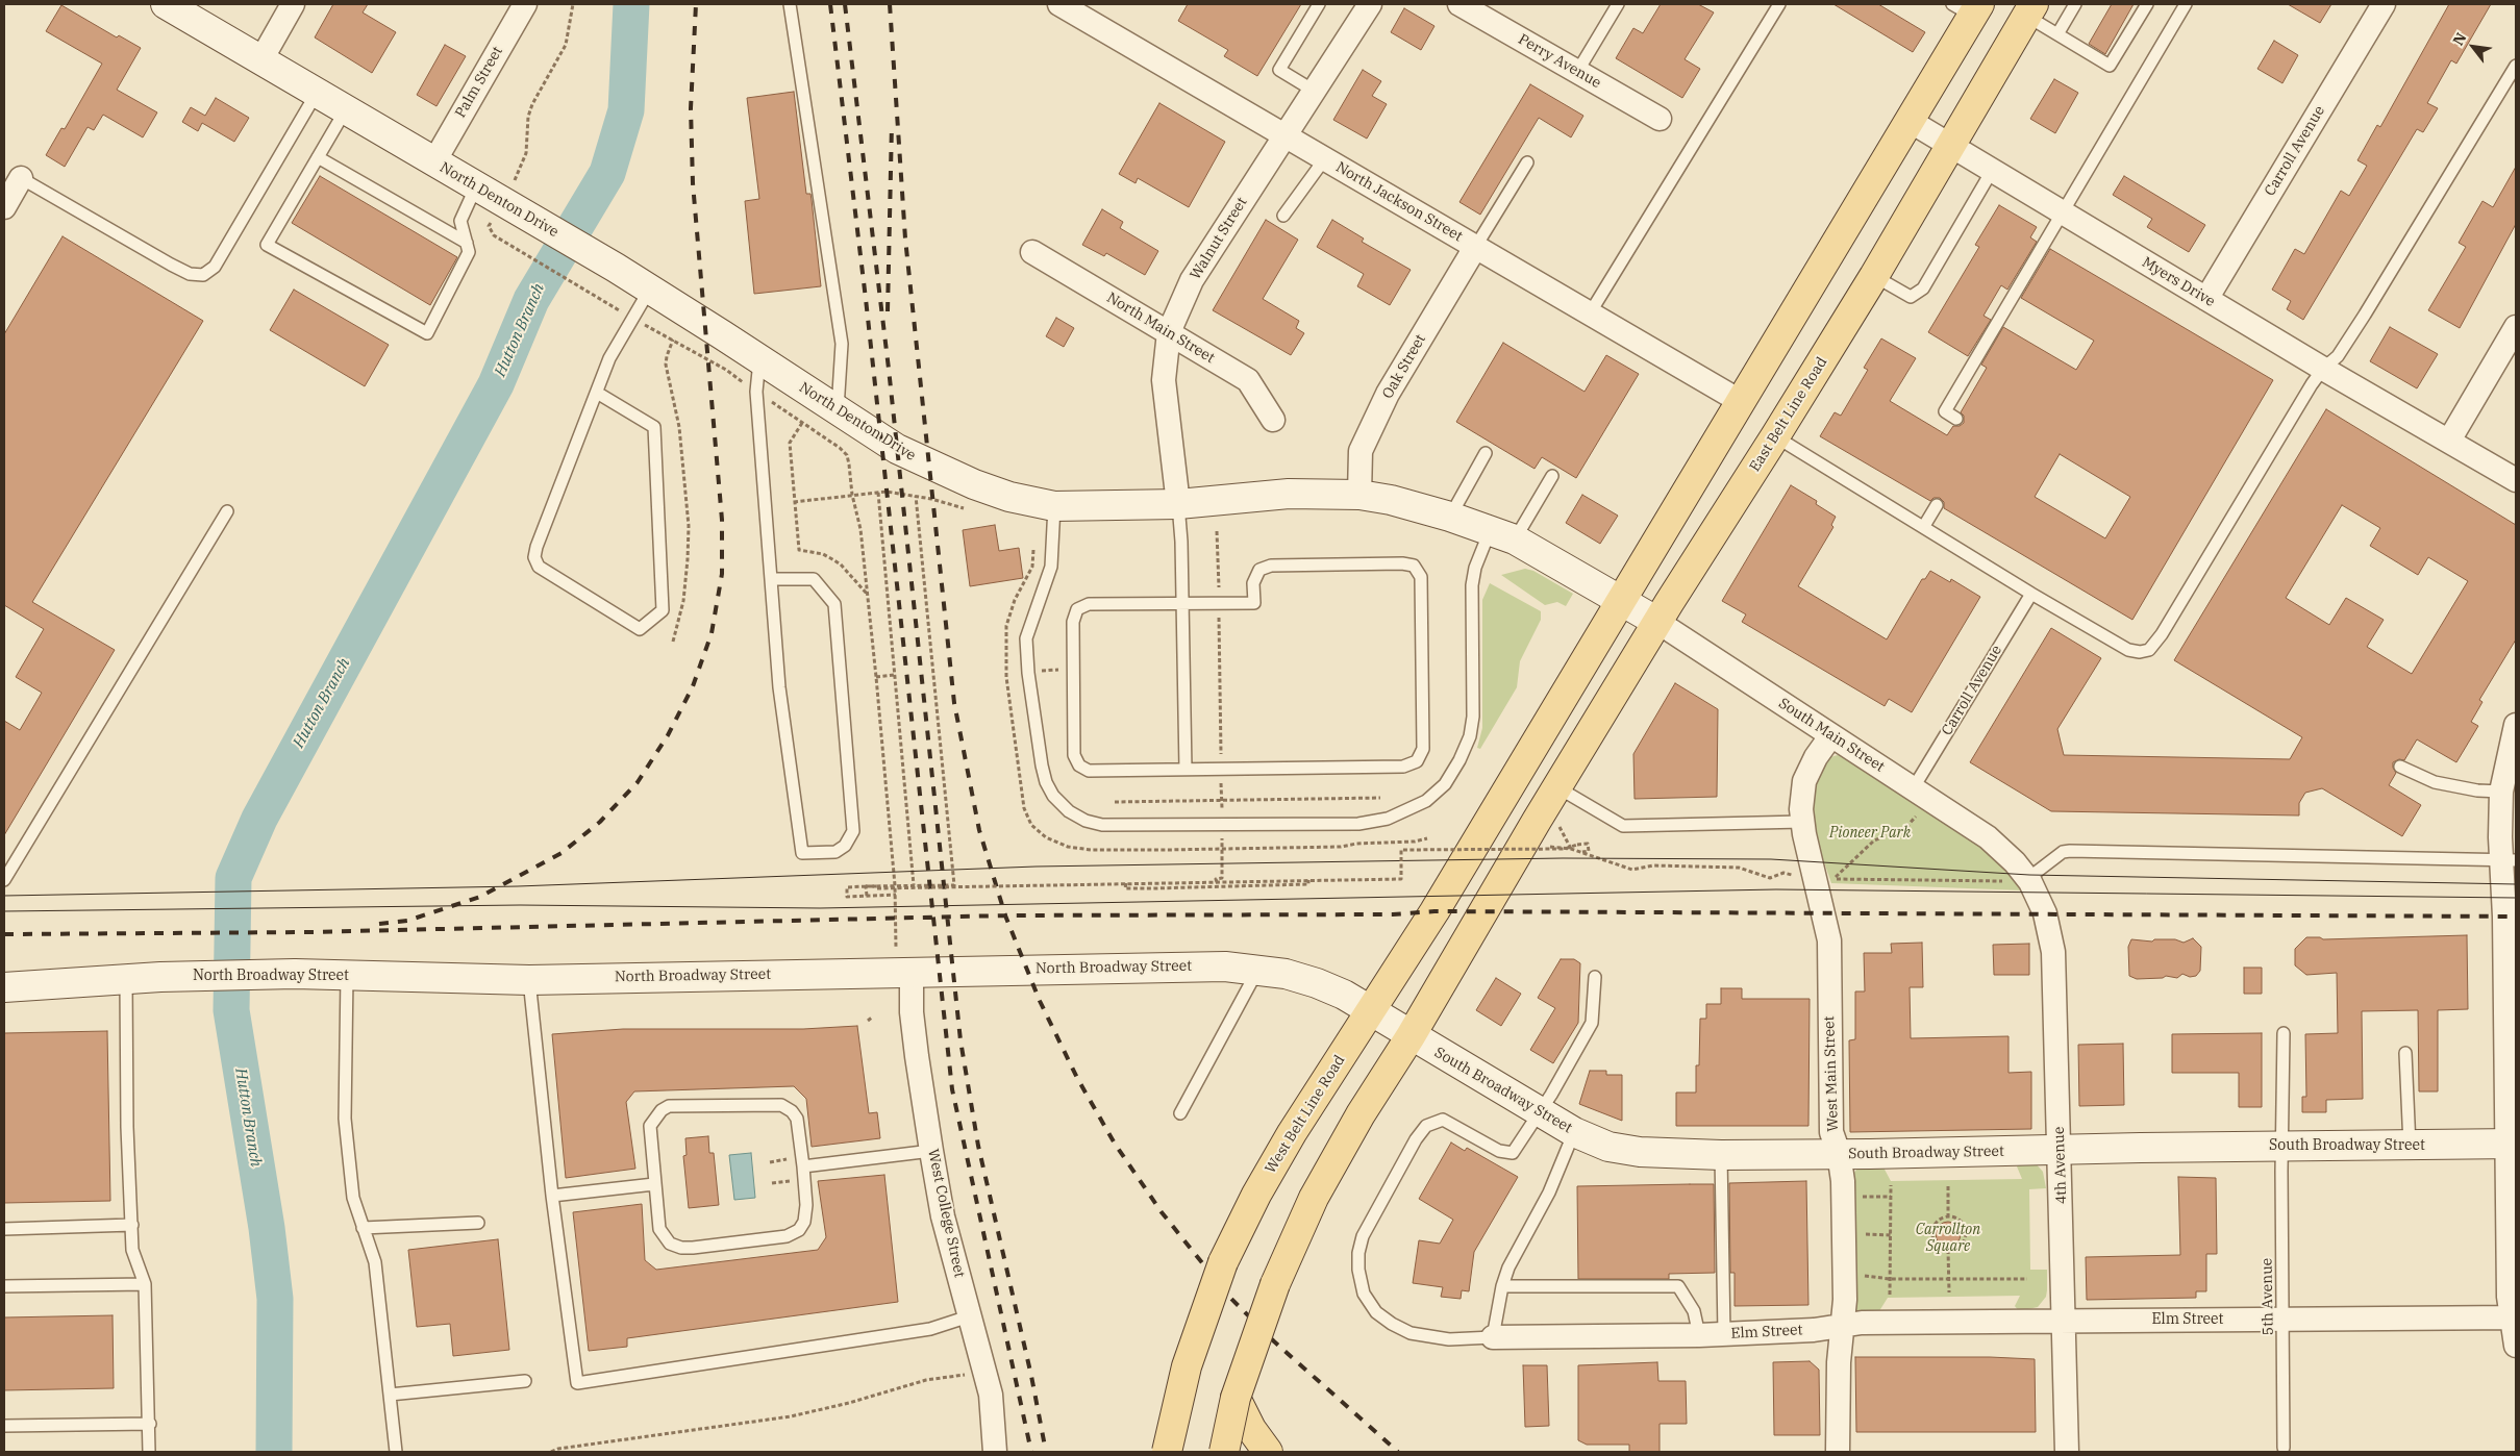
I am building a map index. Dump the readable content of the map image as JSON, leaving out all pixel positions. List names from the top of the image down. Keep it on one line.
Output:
{"streets":{"main road":["East Belt Line Road","West Belt Line Road"],"street":["Perry Avenue","Palm Street","Carroll Avenue","North Denton Drive","North Jackson Street","Walnut Street","Myers Drive","North Main Street","Oak Street","South Main Street","North Broadway Street","West Main Street","South Broadway Street","4th Avenue","West College Street","Elm Street"],"lane":["5th Avenue"]},"crossings":[["Palm Street","North Denton Drive"],["Carroll Avenue","Myers Drive"],["Carroll Avenue","South Main Street"],["North Denton Drive","Walnut Street"],["North Denton Drive","Oak Street"],["North Denton Drive","South Main Street"],["North Denton Drive","West Belt Line Road"],["North Jackson Street","Walnut Street"],["North Jackson Street","Oak Street"],["Walnut Street","North Main Street"],["Myers Drive","East Belt Line Road"],["East Belt Line Road","South Main Street"],["South Main Street","West Main Street"],["South Main Street","West Belt Line Road"],["South Main Street","4th Avenue"],["North Broadway Street","South Broadway Street"],["North Broadway Street","West Belt Line Road"],["North Broadway Street","West College Street"],["West Main Street","South Broadway Street"],["West Main Street","Elm Street"],["South Broadway Street","West Belt Line Road"],["South Broadway Street","4th Avenue"],["South Broadway Street","5th Avenue"],["South Broadway Street","Elm Street"],["4th Avenue","Elm Street"],["5th Avenue","Elm Street"]],"water":["Hutton Branch"],"parks":["Pioneer Park","Carrollton Square"],"north":"top left"}
